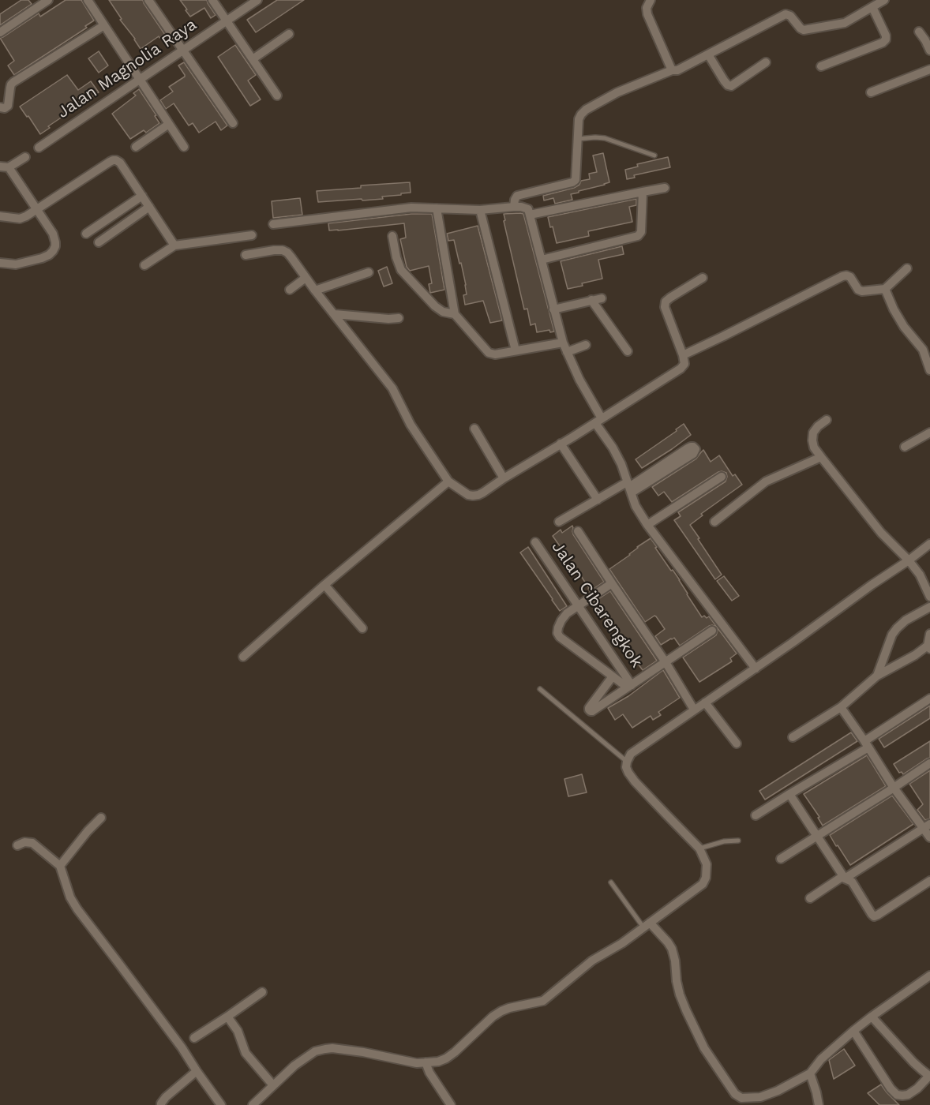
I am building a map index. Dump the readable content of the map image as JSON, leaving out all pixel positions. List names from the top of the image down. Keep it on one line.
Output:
{"streets":{"street":["Jalan Magnolia Raya","Jalan Cibarengkok"]}}
